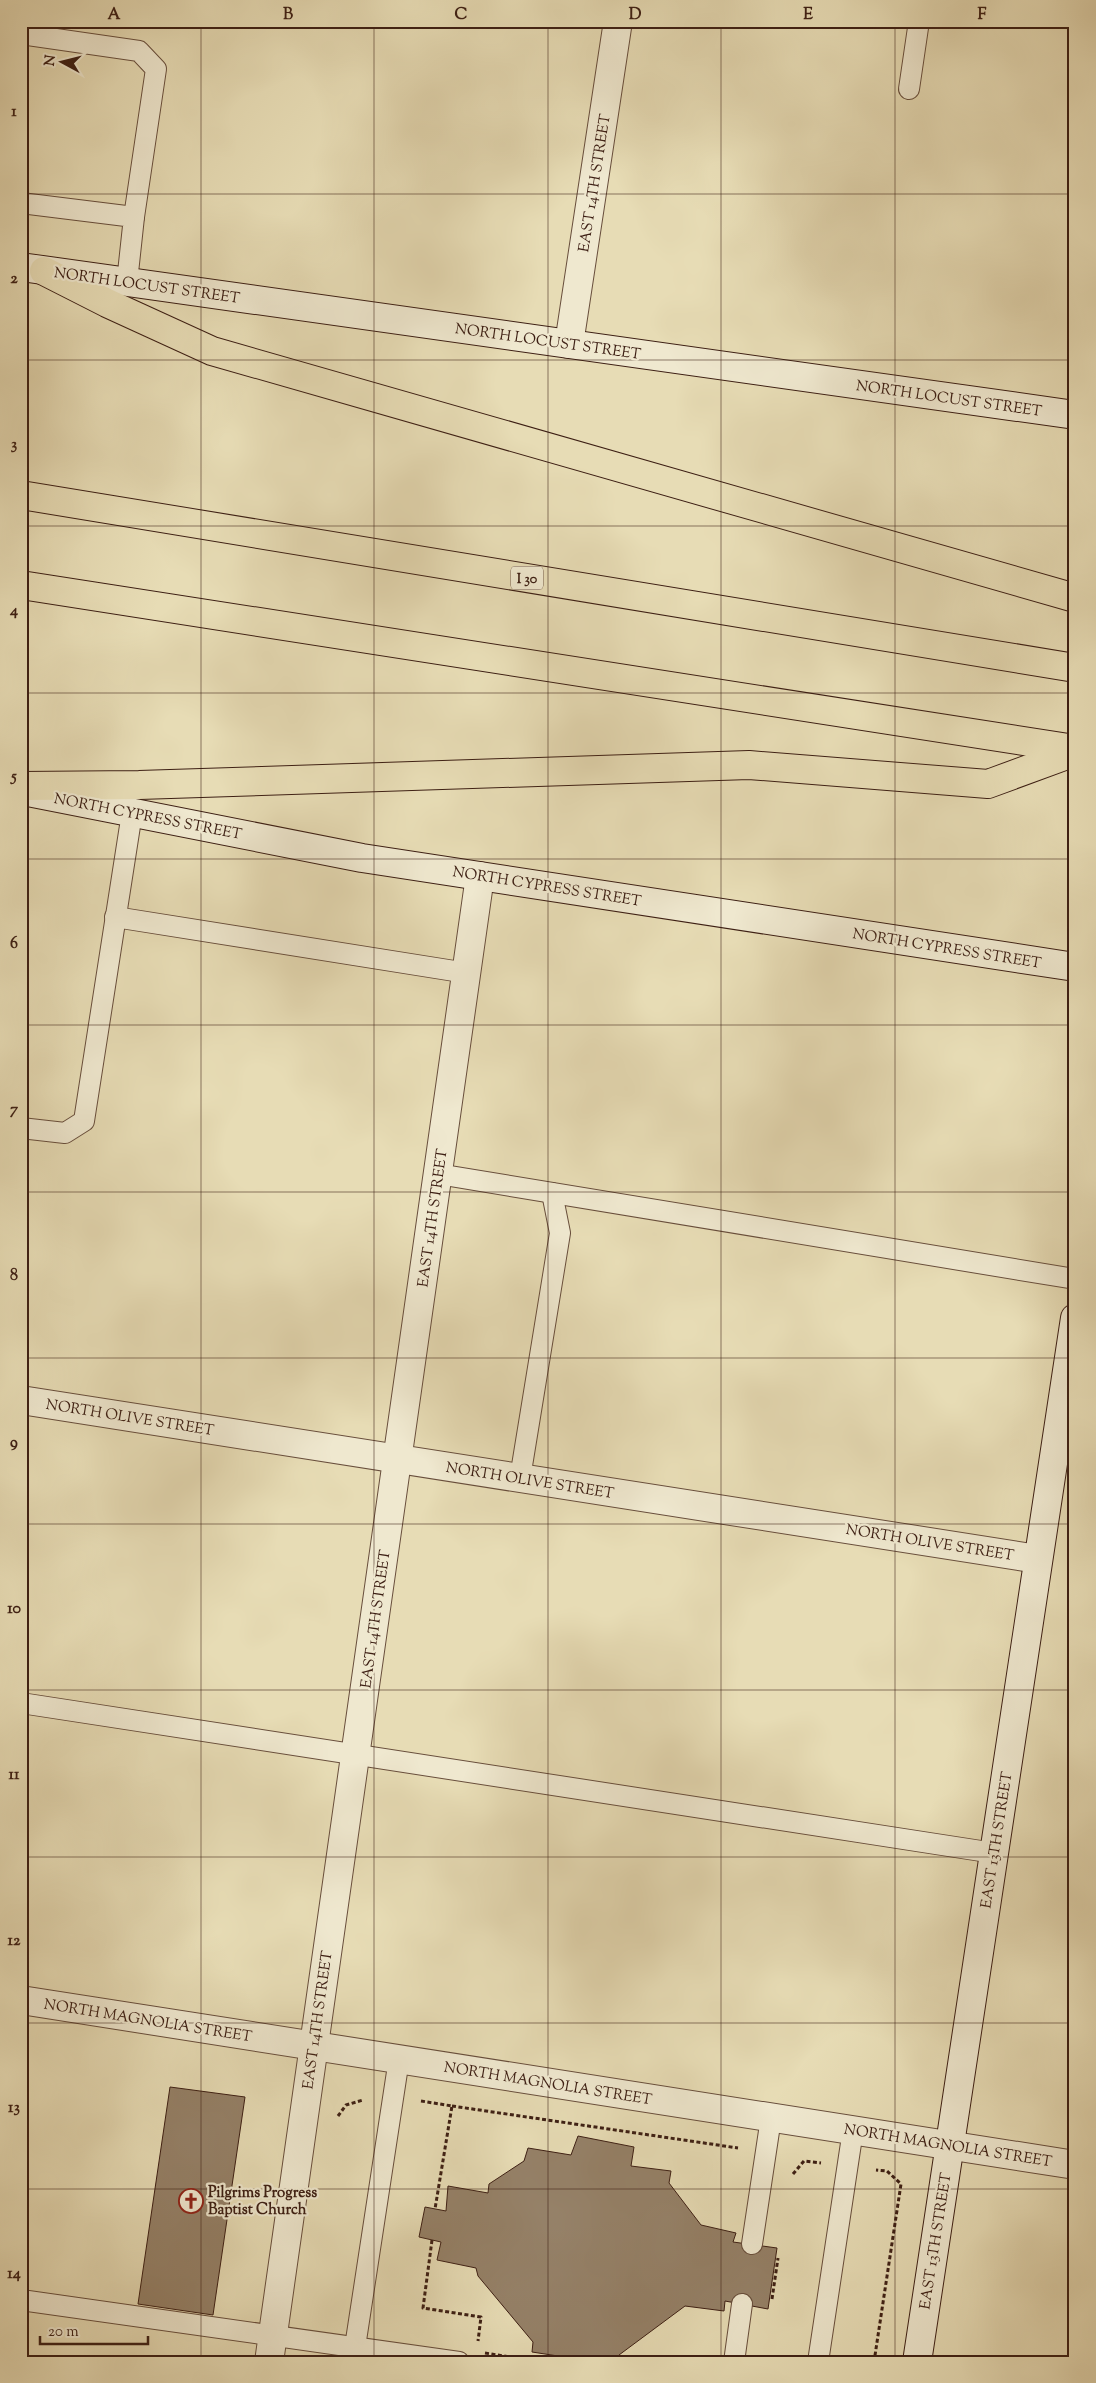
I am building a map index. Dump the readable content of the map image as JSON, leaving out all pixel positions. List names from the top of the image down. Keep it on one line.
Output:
{"streets":{"highway":["I 30"],"street":["EAST 14TH STREET","NORTH LOCUST STREET","NORTH CYPRESS STREET","NORTH OLIVE STREET","EAST 13TH STREET","NORTH MAGNOLIA STREET"]},"crossings":[["EAST 14TH STREET","NORTH LOCUST STREET"],["EAST 14TH STREET","NORTH CYPRESS STREET"],["EAST 14TH STREET","NORTH OLIVE STREET"],["EAST 14TH STREET","NORTH MAGNOLIA STREET"],["NORTH OLIVE STREET","EAST 13TH STREET"],["EAST 13TH STREET","NORTH MAGNOLIA STREET"]],"places":{"church":["Pilgrims Progress Baptist Church"]},"scale_bar":"20 m","north":"left","grid":{"columns":["A","B","C","D","E","F"],"rows":["1","2","3","4","5","6","7","8","9","10","11","12","13","14"]}}
